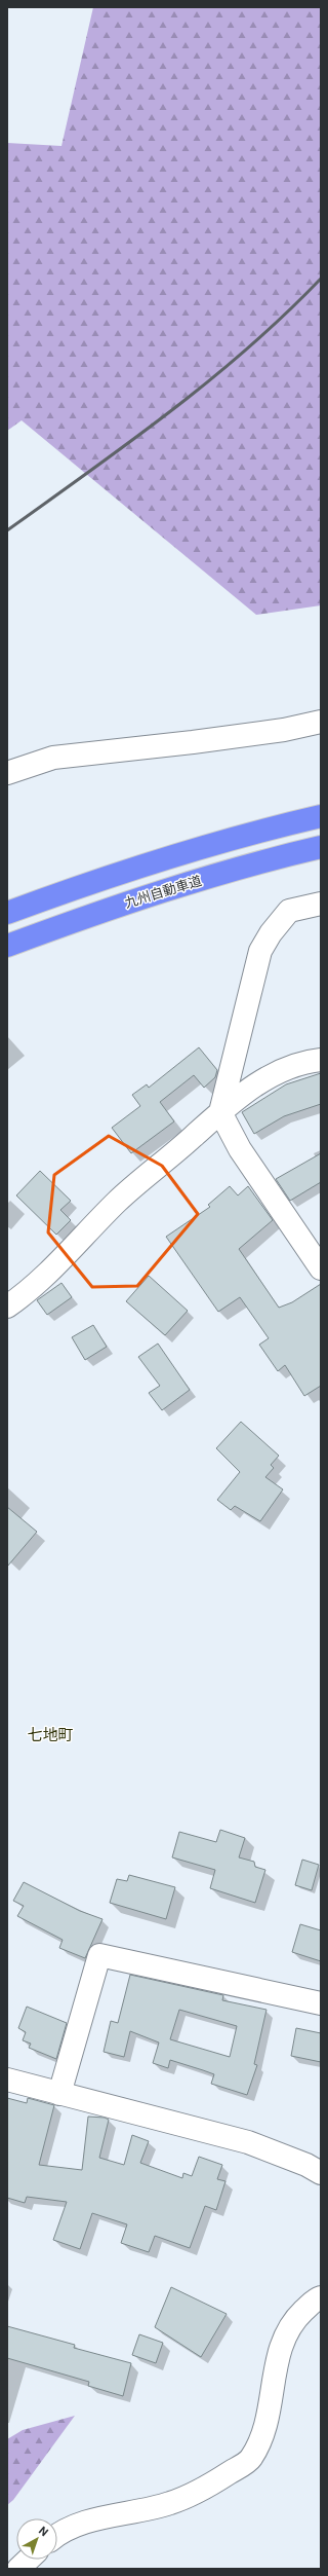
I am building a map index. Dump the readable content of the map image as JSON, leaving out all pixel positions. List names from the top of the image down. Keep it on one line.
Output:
{"streets":{"highway":["九州自動車道"]},"districts":["七地町"],"north":"top right"}
